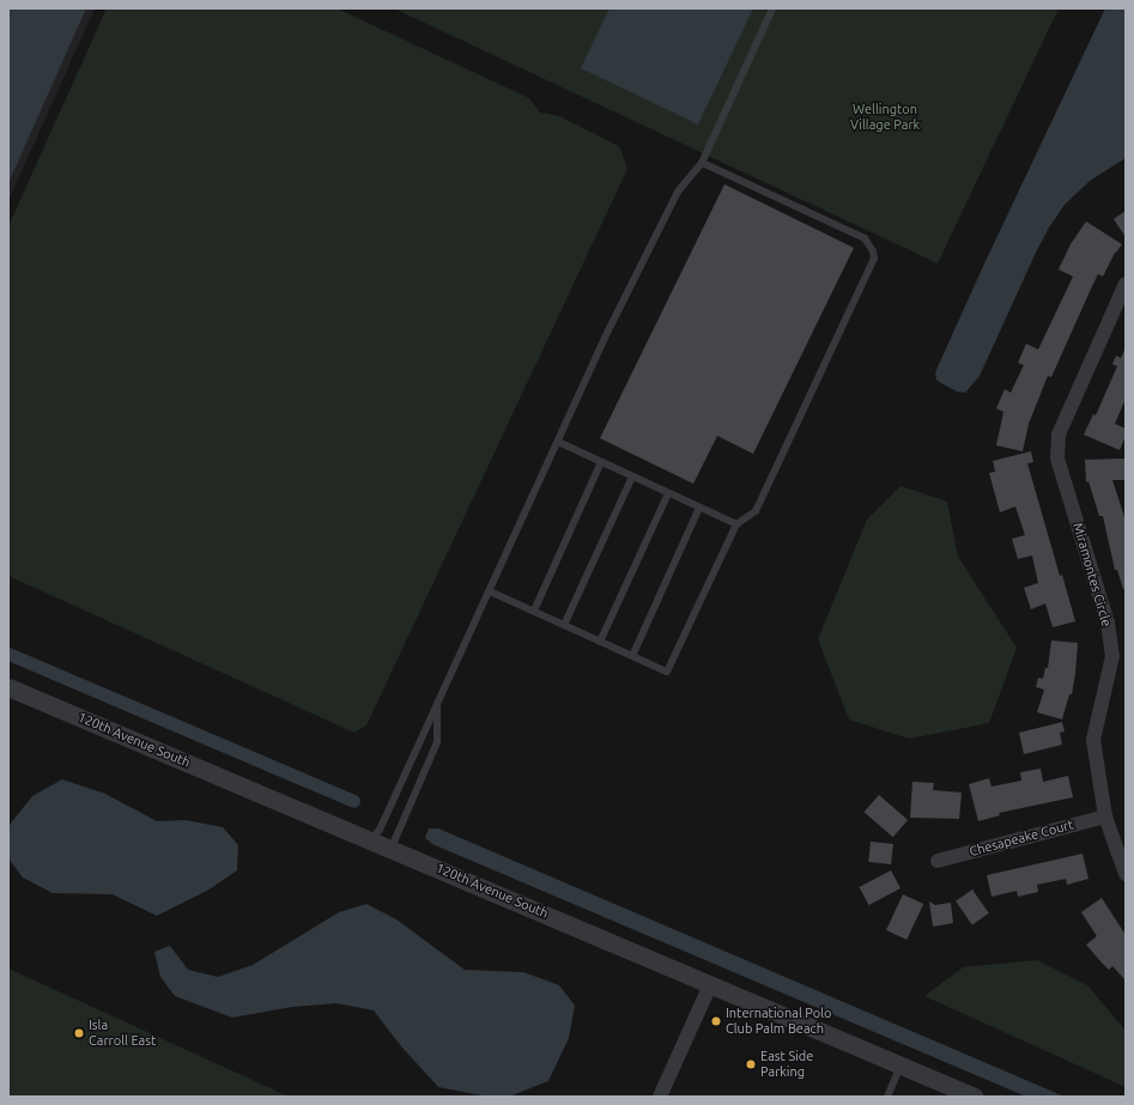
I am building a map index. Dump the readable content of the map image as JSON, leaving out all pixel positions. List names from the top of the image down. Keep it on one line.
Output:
{"streets":{"street":["Miramontes Circle","120th Avenue South","Chesapeake Court"]},"crossings":[["Miramontes Circle","Chesapeake Court"]],"parks":["Wellington Village Park"],"places":["International Polo Club Palm Beach","Isla Carroll East","East Side Parking"]}
